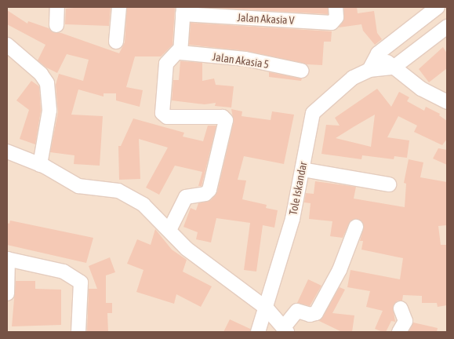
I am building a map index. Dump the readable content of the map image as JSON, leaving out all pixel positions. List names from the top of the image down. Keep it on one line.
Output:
{"streets":{"street":["Jalan Akasia V","Jalan Akasia 5","Tole Iskandar"]}}
